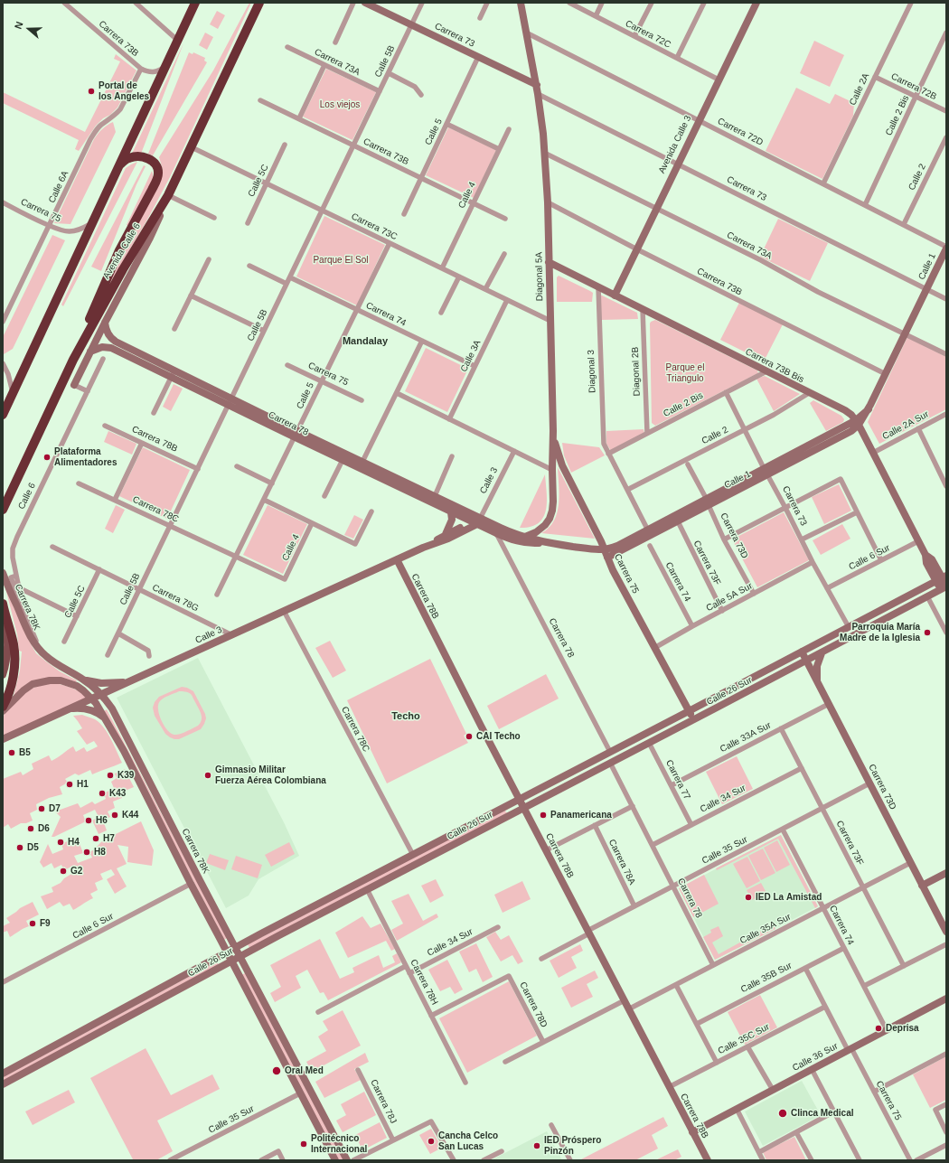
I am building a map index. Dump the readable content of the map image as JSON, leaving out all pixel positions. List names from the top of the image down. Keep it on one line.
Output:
{"streets":{"highway":["Avenida Calle 6"],"street":["Carrera 72C","Carrera 73","Carrera 73B","Calle 5B","Carrera 73A","Carrera 72B","Calle 2A","Calle 2 Bis","Calle 5","Carrera 72D","Avenida Calle 3","Calle 2","Calle 5C","Calle 6A","Calle 4","Carrera 75","Carrera 73C","Calle 1","Diagonal 5A","Carrera 74","Calle 3A","Carrera 73B Bis","Diagonal 3","Diagonal 2B","Carrera 78","Calle 2A Sur","Carrera 78B","Calle 3","Calle 6","Carrera 78C","Carrera 73D","Calle 6 Sur","Carrera 73F","Calle 5A Sur","Carrera 78G","Carrera 78K","Calle 26 Sur","Calle 33A Sur","Carrera 77","Calle 34 Sur","Calle 35 Sur","Carrera 78A","Calle 35A Sur","Calle 35B Sur","Carrera 78H","Carrera 78D","Calle 35C Sur","Calle 36 Sur","Carrera 78J"]},"crossings":[["Carrera 72C","Avenida Calle 3"],["Carrera 73","Calle 5B"],["Carrera 73","Calle 2 Bis"],["Carrera 73","Calle 5"],["Carrera 73","Avenida Calle 3"],["Carrera 73","Calle 2"],["Carrera 73","Calle 1"],["Carrera 73","Diagonal 5A"],["Carrera 73","Calle 6 Sur"],["Carrera 73","Calle 5A Sur"],["Carrera 73","Calle 26 Sur"],["Carrera 73B","Calle 5B"],["Carrera 73B","Calle 5"],["Carrera 73B","Avenida Calle 3"],["Carrera 73B","Calle 6A"],["Carrera 73B","Calle 4"],["Carrera 73B","Calle 1"],["Carrera 73B","Diagonal 5A"],["Calle 5B","Carrera 73A"],["Calle 5B","Carrera 73C"],["Calle 5B","Carrera 74"],["Calle 5B","Carrera 78"],["Calle 5B","Carrera 78B"],["Calle 5B","Carrera 78C"],["Calle 5B","Carrera 78G"],["Carrera 73A","Avenida Calle 3"],["Carrera 73A","Calle 1"],["Carrera 73A","Diagonal 5A"],["Carrera 72B","Calle 2A"],["Carrera 72B","Calle 2 Bis"],["Calle 2A","Carrera 72D"],["Calle 2 Bis","Carrera 72D"],["Calle 2 Bis","Carrera 73B Bis"],["Calle 2 Bis","Diagonal 3"],["Calle 2 Bis","Diagonal 2B"],["Calle 5","Carrera 75"],["Calle 5","Carrera 73C"],["Calle 5","Carrera 74"],["Calle 5","Carrera 78"],["Calle 5","Carrera 78C"],["Carrera 72D","Avenida Calle 3"],["Carrera 72D","Calle 2"],["Carrera 72D","Calle 1"],["Carrera 72D","Diagonal 5A"],["Avenida Calle 3","Carrera 73B Bis"],["Calle 2","Carrera 73B Bis"],["Calle 5C","Carrera 73C"],["Calle 5C","Calle 6"],["Calle 5C","Carrera 78G"],["Calle 6A","Carrera 75"],["Calle 4","Carrera 73C"],["Calle 4","Carrera 78C"],["Carrera 75","Calle 1"],["Carrera 75","Diagonal 5A"],["Carrera 75","Calle 5A Sur"],["Carrera 75","Calle 26 Sur"],["Carrera 75","Calle 35B Sur"],["Carrera 75","Calle 35C Sur"],["Carrera 75","Calle 36 Sur"],["Carrera 73C","Avenida Calle 6"],["Carrera 73C","Diagonal 5A"],["Carrera 73C","Calle 3A"],["Calle 1","Carrera 73B Bis"],["Calle 1","Carrera 73D"],["Calle 1","Carrera 73F"],["Diagonal 5A","Carrera 73B Bis"],["Carrera 74","Calle 3A"],["Carrera 74","Calle 5A Sur"],["Carrera 74","Calle 35 Sur"],["Carrera 74","Calle 35A Sur"],["Carrera 74","Calle 35B Sur"],["Carrera 74","Calle 36 Sur"],["Carrera 73B Bis","Diagonal 3"],["Carrera 73B Bis","Diagonal 2B"],["Carrera 73B Bis","Calle 2A Sur"],["Carrera 73B Bis","Calle 6 Sur"],["Carrera 73B Bis","Calle 26 Sur"],["Carrera 78","Calle 3"],["Carrera 78","Calle 26 Sur"],["Carrera 78","Calle 34 Sur"],["Carrera 78","Calle 35 Sur"],["Carrera 78","Calle 35A Sur"],["Carrera 78B","Calle 3"],["Carrera 78B","Calle 26 Sur"],["Carrera 78B","Calle 35 Sur"],["Carrera 78B","Calle 35A Sur"],["Carrera 78B","Calle 35C Sur"],["Carrera 78B","Calle 36 Sur"],["Calle 3","Carrera 78C"],["Calle 3","Carrera 78G"],["Calle 3","Carrera 78K"],["Calle 6","Carrera 78K"],["Carrera 78C","Calle 26 Sur"],["Carrera 73D","Calle 5A Sur"],["Carrera 73D","Calle 26 Sur"],["Carrera 73D","Calle 33A Sur"],["Carrera 73D","Calle 35 Sur"],["Carrera 73D","Calle 35A Sur"],["Calle 6 Sur","Carrera 78K"],["Carrera 73F","Calle 5A Sur"],["Carrera 73F","Calle 33A Sur"],["Carrera 73F","Calle 34 Sur"],["Carrera 73F","Calle 35 Sur"],["Carrera 73F","Calle 35A Sur"],["Carrera 78K","Calle 26 Sur"],["Carrera 78K","Calle 35 Sur"],["Calle 26 Sur","Carrera 77"],["Calle 26 Sur","Carrera 78H"],["Calle 33A Sur","Carrera 77"],["Carrera 77","Calle 34 Sur"],["Calle 34 Sur","Carrera 78H"],["Calle 35 Sur","Carrera 78A"],["Carrera 78H","Carrera 78D"]],"districts":["Mandalay","Techo"],"parks":["Los viejos","Parque El Sol","Parque el Triangulo"],"places":["Portal de los Angeles","Plataforma Alimentadores","Parroquia María Madre de la Iglesia","CAI Techo","B5","K39","Gimnasio Militar Fuerza Aérea Colombiana","H1","K43","D7","K44","Panamericana","H6","D6","H7","H4","D5","H8","G2","IED La Amistad","F9","Deprisa","Oral Med","Clinca Medical","Cancha Celco San Lucas","Politécnico Internacional","IED Próspero Pinzón"],"north":"left"}
